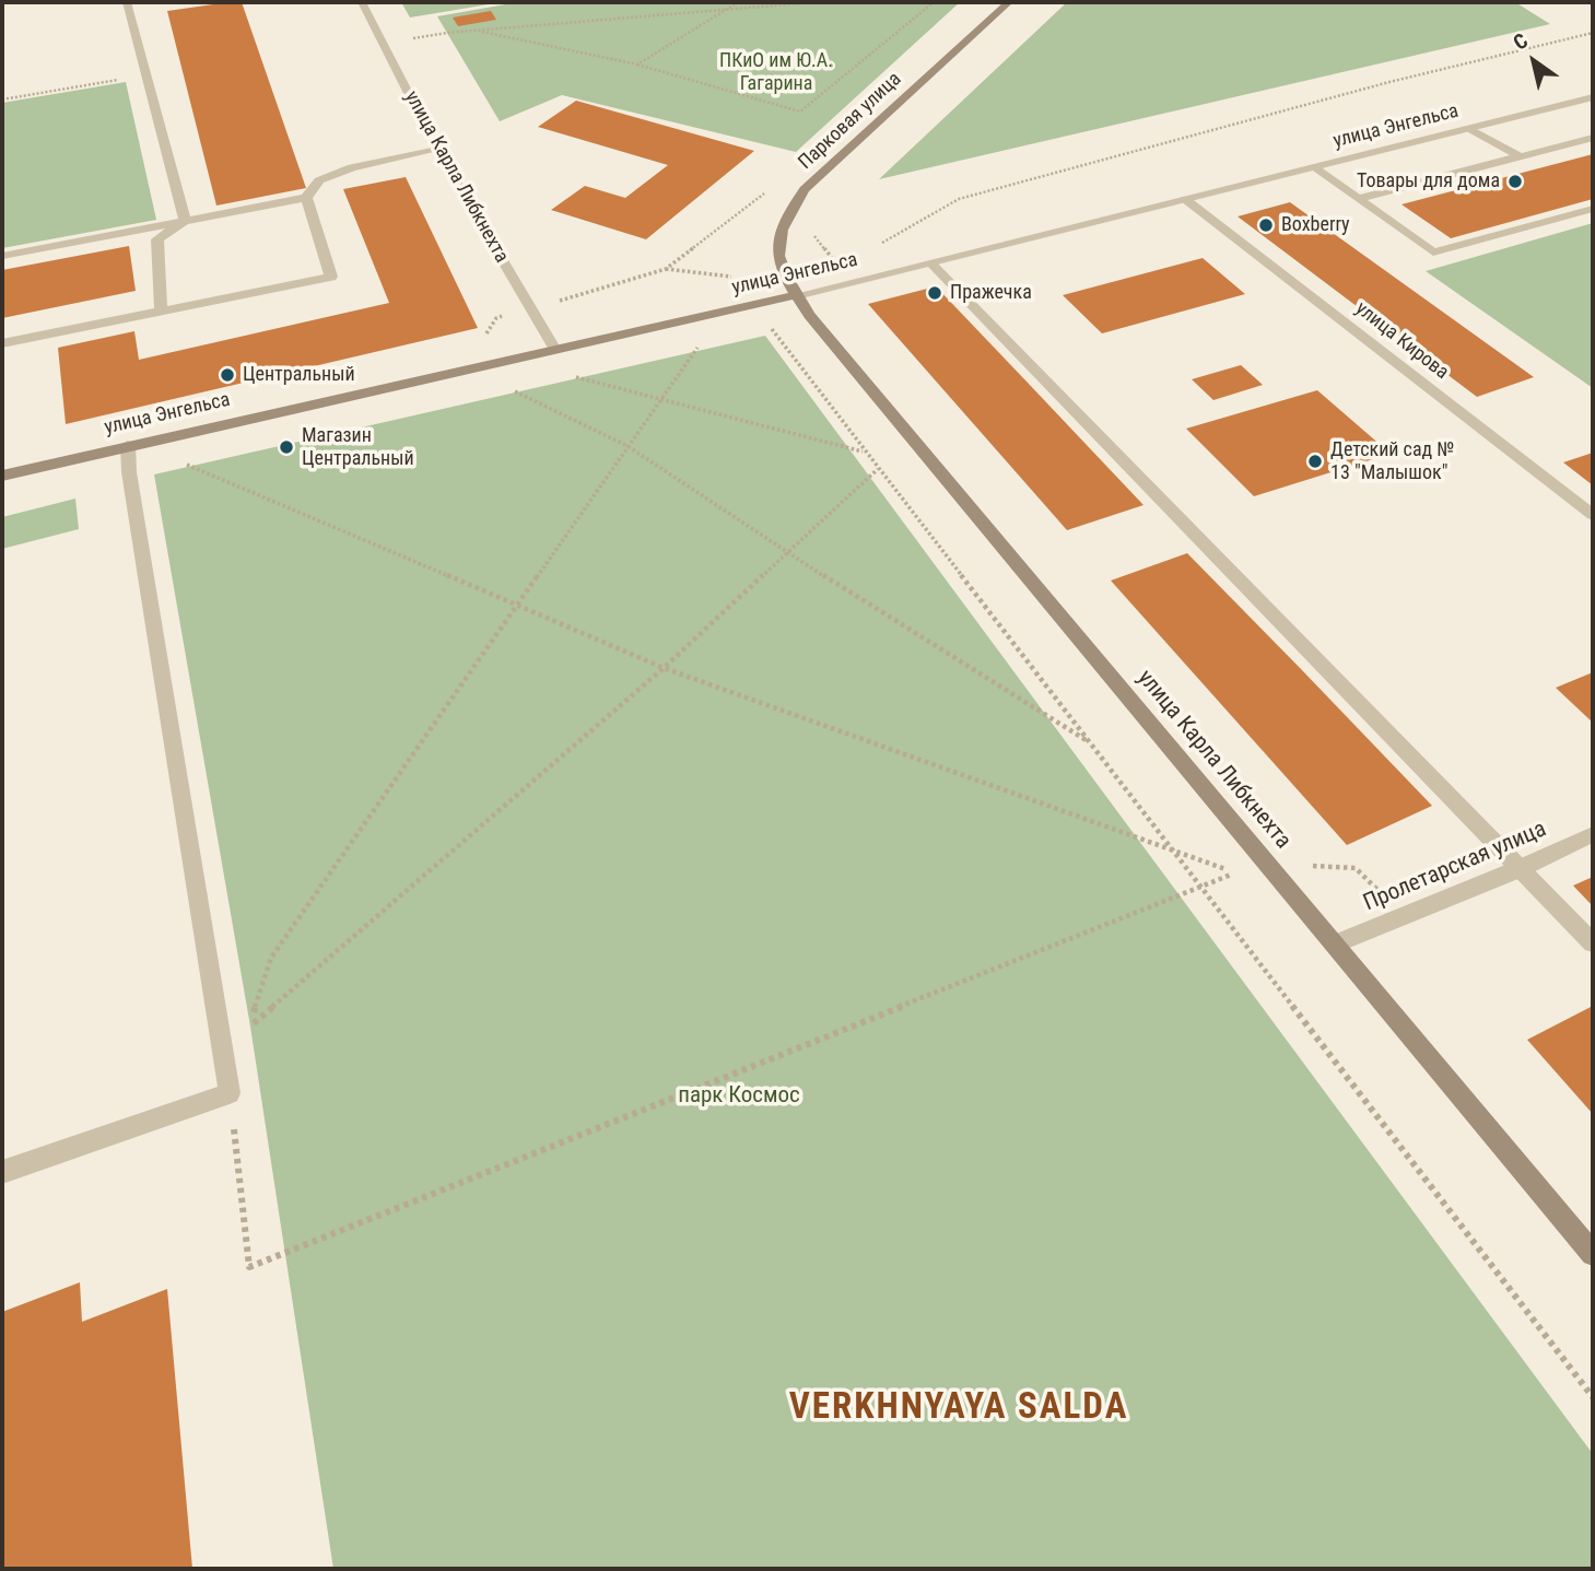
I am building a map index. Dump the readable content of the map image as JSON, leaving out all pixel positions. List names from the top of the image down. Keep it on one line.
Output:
{"streets":{"main road":["Парковая улица","улица Энгельса","улица Карла Либкнехта"],"street":["улица Кирова","Пролетарская улица"]},"crossings":[["Парковая улица","улица Энгельса"],["Парковая улица","улица Карла Либкнехта"],["улица Энгельса","улица Карла Либкнехта"],["улица Энгельса","улица Кирова"],["улица Карла Либкнехта","Пролетарская улица"]],"districts":["VERKHNYAYA SALDA"],"parks":["ПКиО им Ю.А. Гагарина","парк Космос"],"places":["Товары для дома","Boxberry","Пражечка","Центральный","Магазин Центральный","Детский сад № 13 \"Малышок\""],"north":"top left"}
